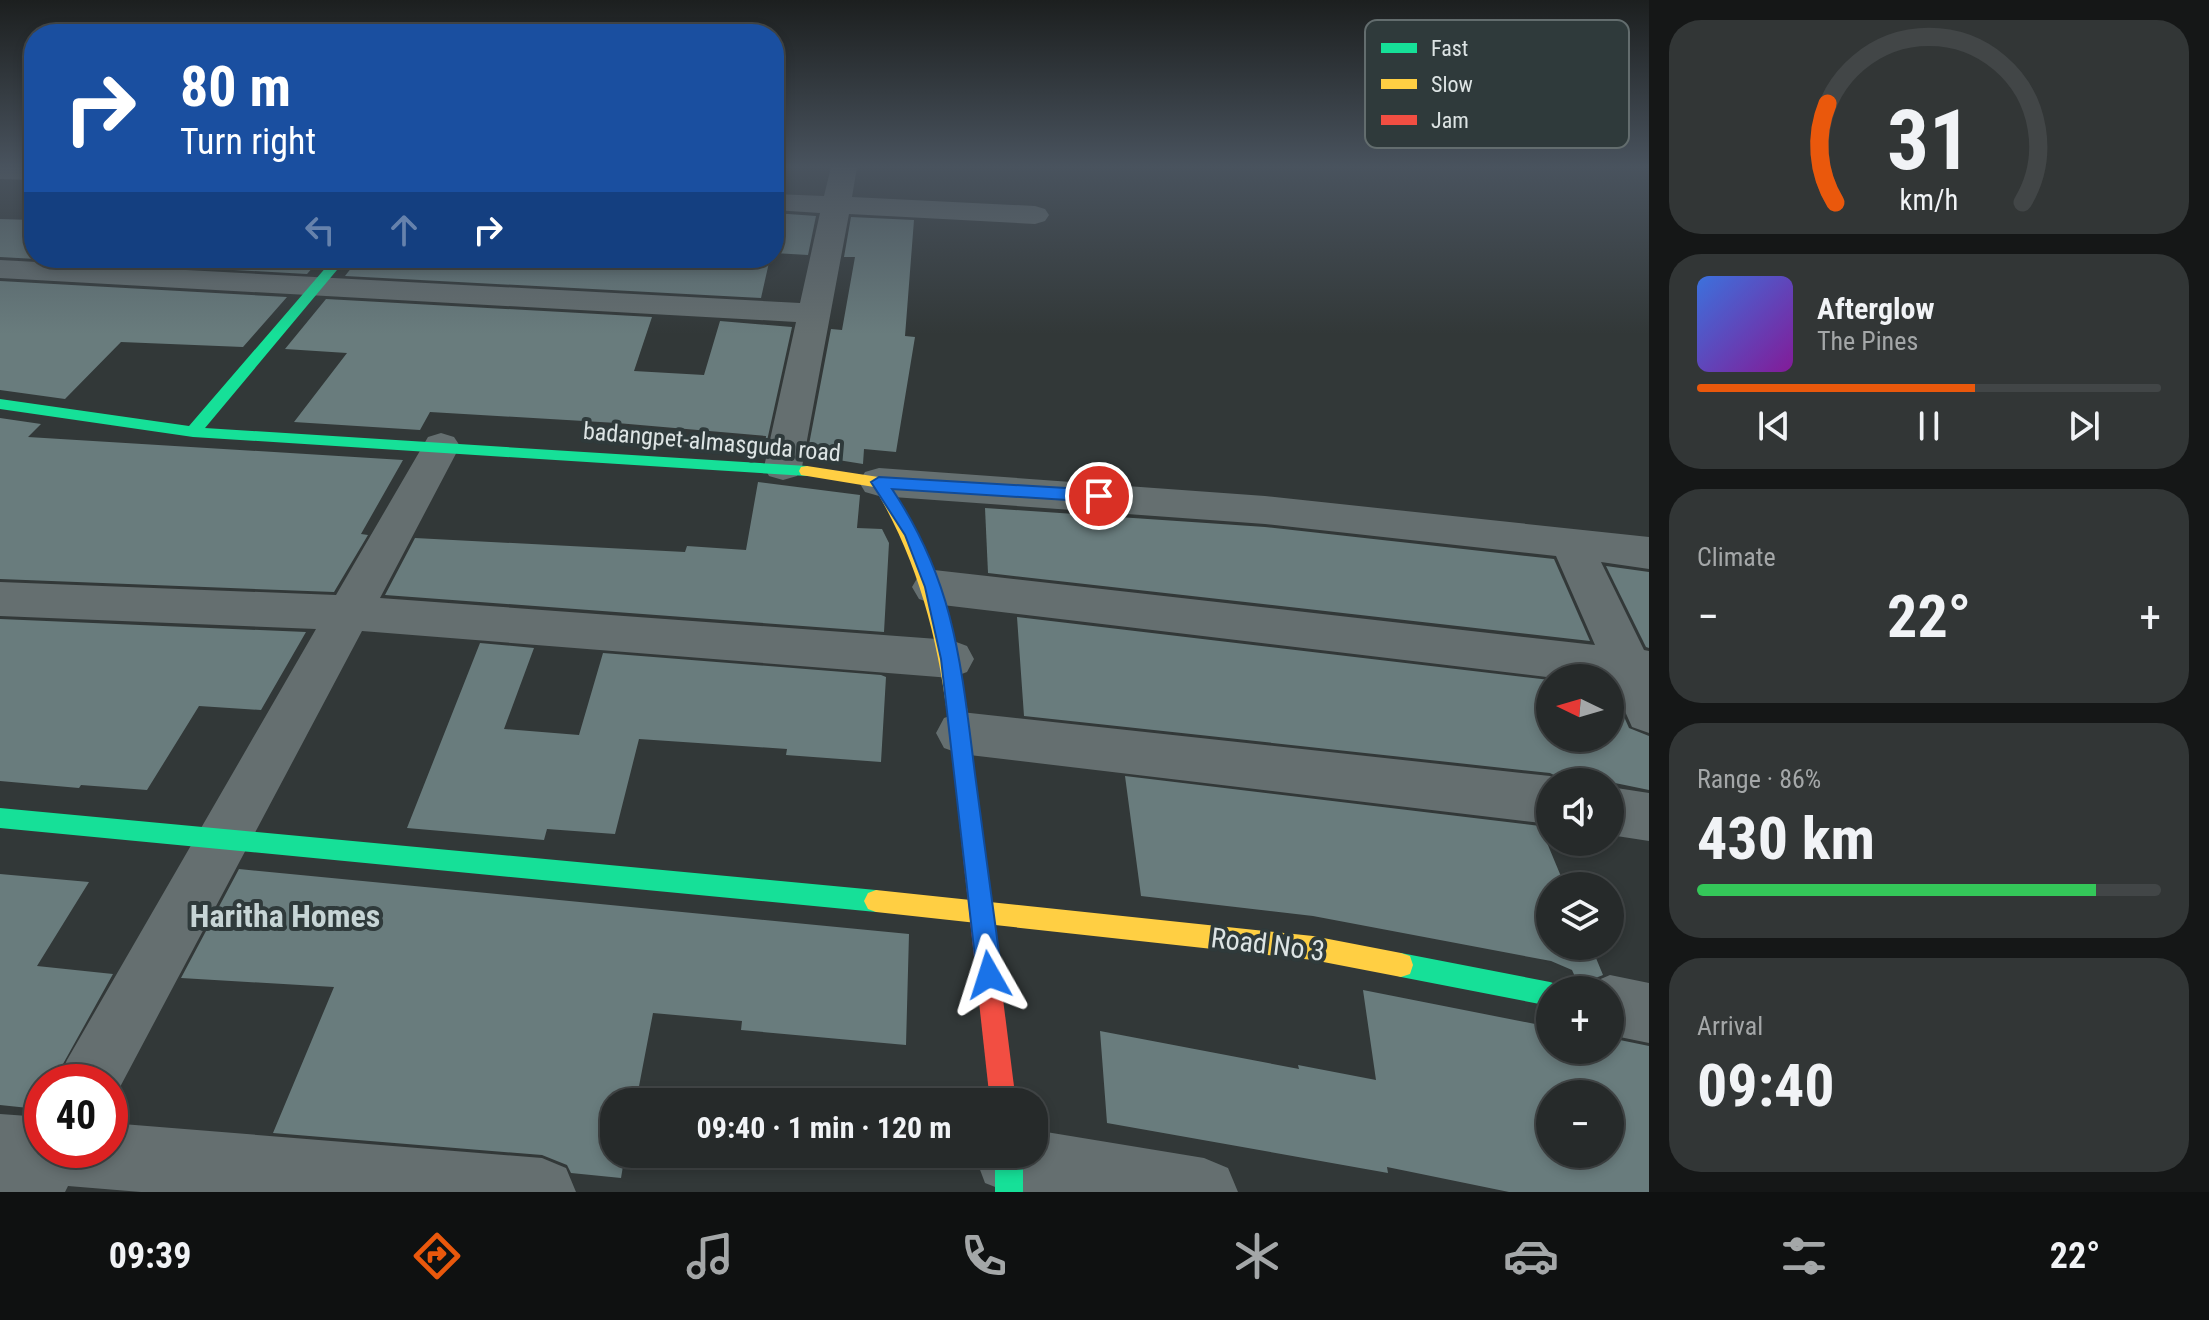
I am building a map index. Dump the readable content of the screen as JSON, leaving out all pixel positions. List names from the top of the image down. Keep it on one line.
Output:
{"streets":{"street":["badangpet-almasguda road","Road No 3"]},"districts":["Haritha Homes"],"legend":["Fast","Slow","Jam"],"north":"left","page":{"turn":["80 m","Turn right"],"song":["Afterglow","The Pines"],"tile":["Climate",["Range · 86%","430 km"],["Arrival","09:40"]],"heat":["−","22°","+"],"map_buttons":["+","−"],"limit":"40","trip":"09:40 · 1 min · 120 m","tabs":["09:39","22°"],"gauge":["31","km/h"]}}
